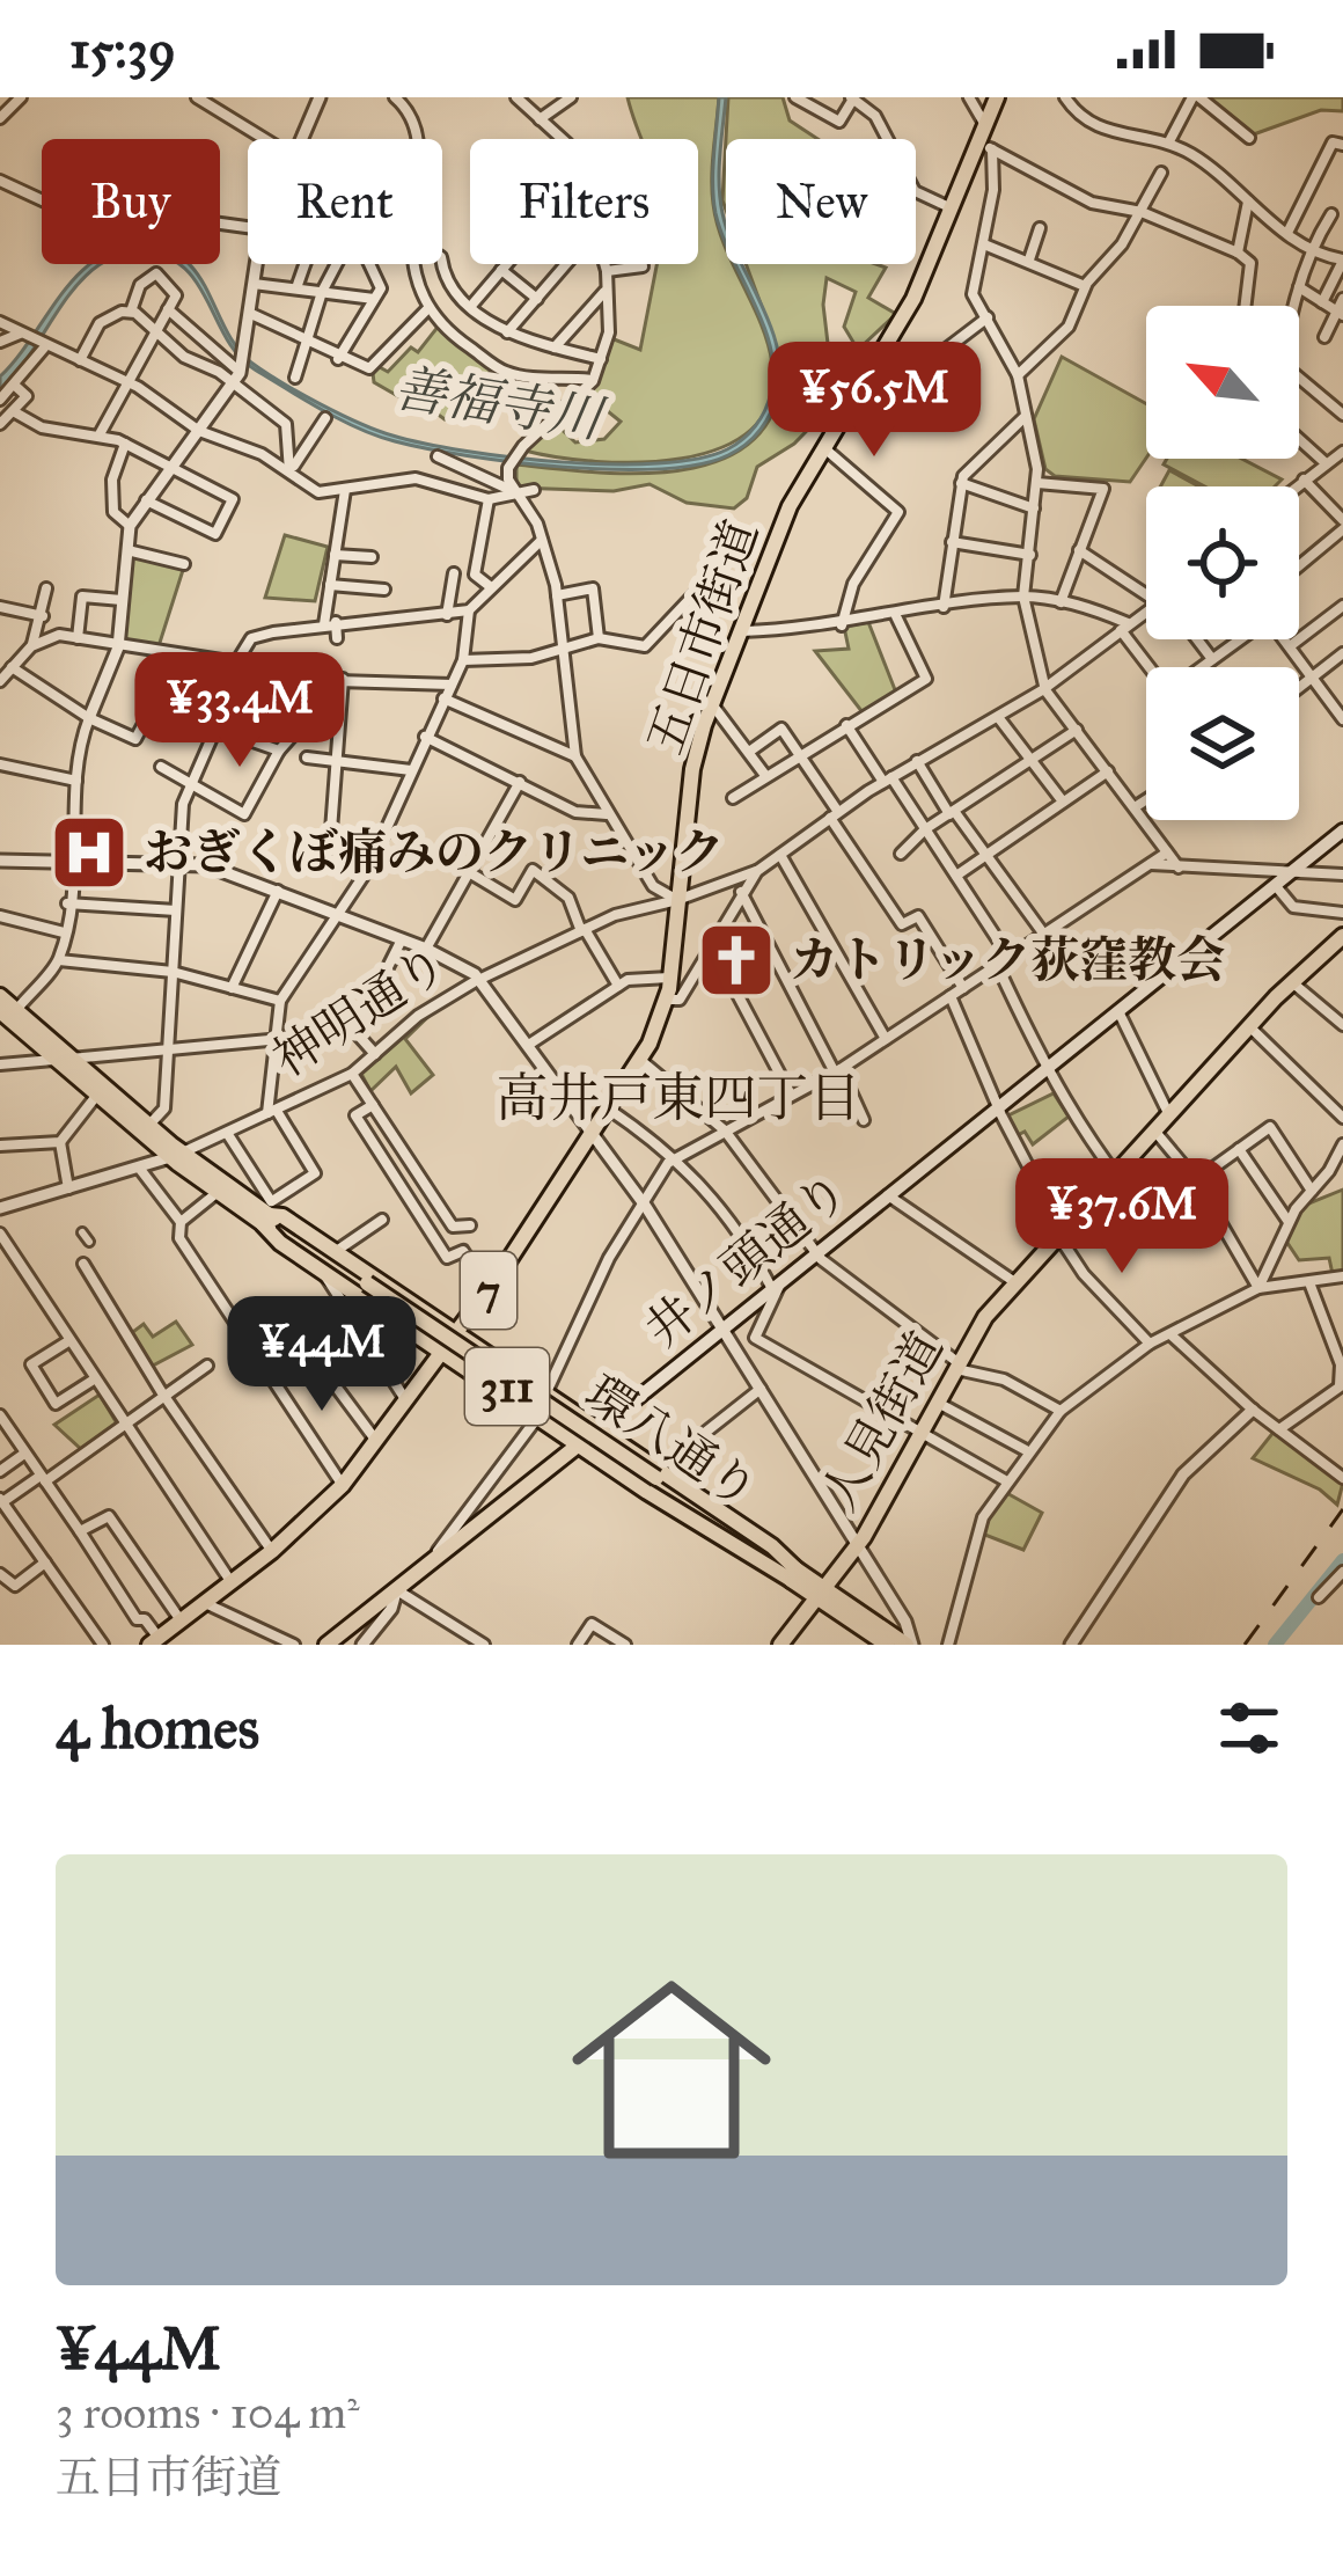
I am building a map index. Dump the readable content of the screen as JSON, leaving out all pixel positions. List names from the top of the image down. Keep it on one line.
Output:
{"streets":{"main road":["五日市街道","井ノ頭通り","7","311","人見街道","環八通り"],"street":["神明通り"]},"crossings":[["五日市街道","神明通り"],["神明通り","環八通り"],["人見街道","環八通り"]],"districts":["高井戸東四丁目"],"water":["善福寺川"],"places":{"hospital":["おぎくぼ痛みのクリニック"],"church":["カトリック荻窪教会"]},"north":"top left","page":{"status":"15:39","chip":["Buy","Rent","Filters","New"],"price":["¥56.5M","¥33.4M","¥37.6M","¥44M"],"heading":"4 homes","list":[{"name":"¥44M","note":"3 rooms · 104 m² · 五日市街道"}]}}
